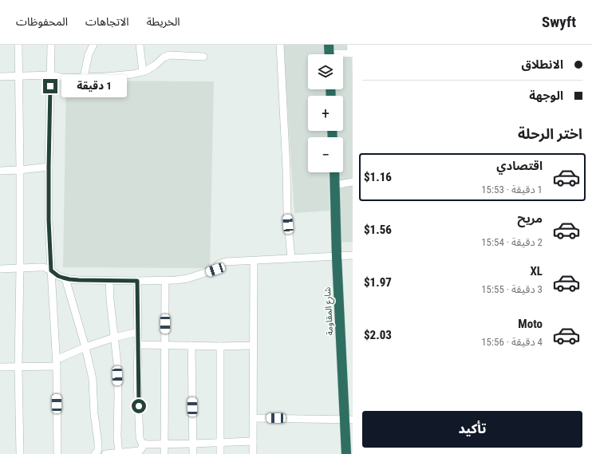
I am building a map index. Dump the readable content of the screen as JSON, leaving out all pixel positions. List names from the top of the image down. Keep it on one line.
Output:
{"streets":{"highway":["شارع المقاومة"]},"page":{"header":"Swyft","nav":["الخريطة","الاتجاهات","المحفوظات"],"banner":["الانطلاق","الوجهة"],"map_buttons":["+","−"],"bubble":"1 دقيقة","heading":"اختر الرحلة","list":[{"name":"اقتصادي","note":"1 دقيقة · 15:53","value":"$1.16"},{"name":"مريح","note":"2 دقيقة · 15:54","value":"$1.56"},{"name":"XL","note":"3 دقيقة · 15:55","value":"$1.97"},{"name":"Moto","note":"4 دقيقة · 15:56","value":"$2.03"}],"buttons":"تأكيد"}}
